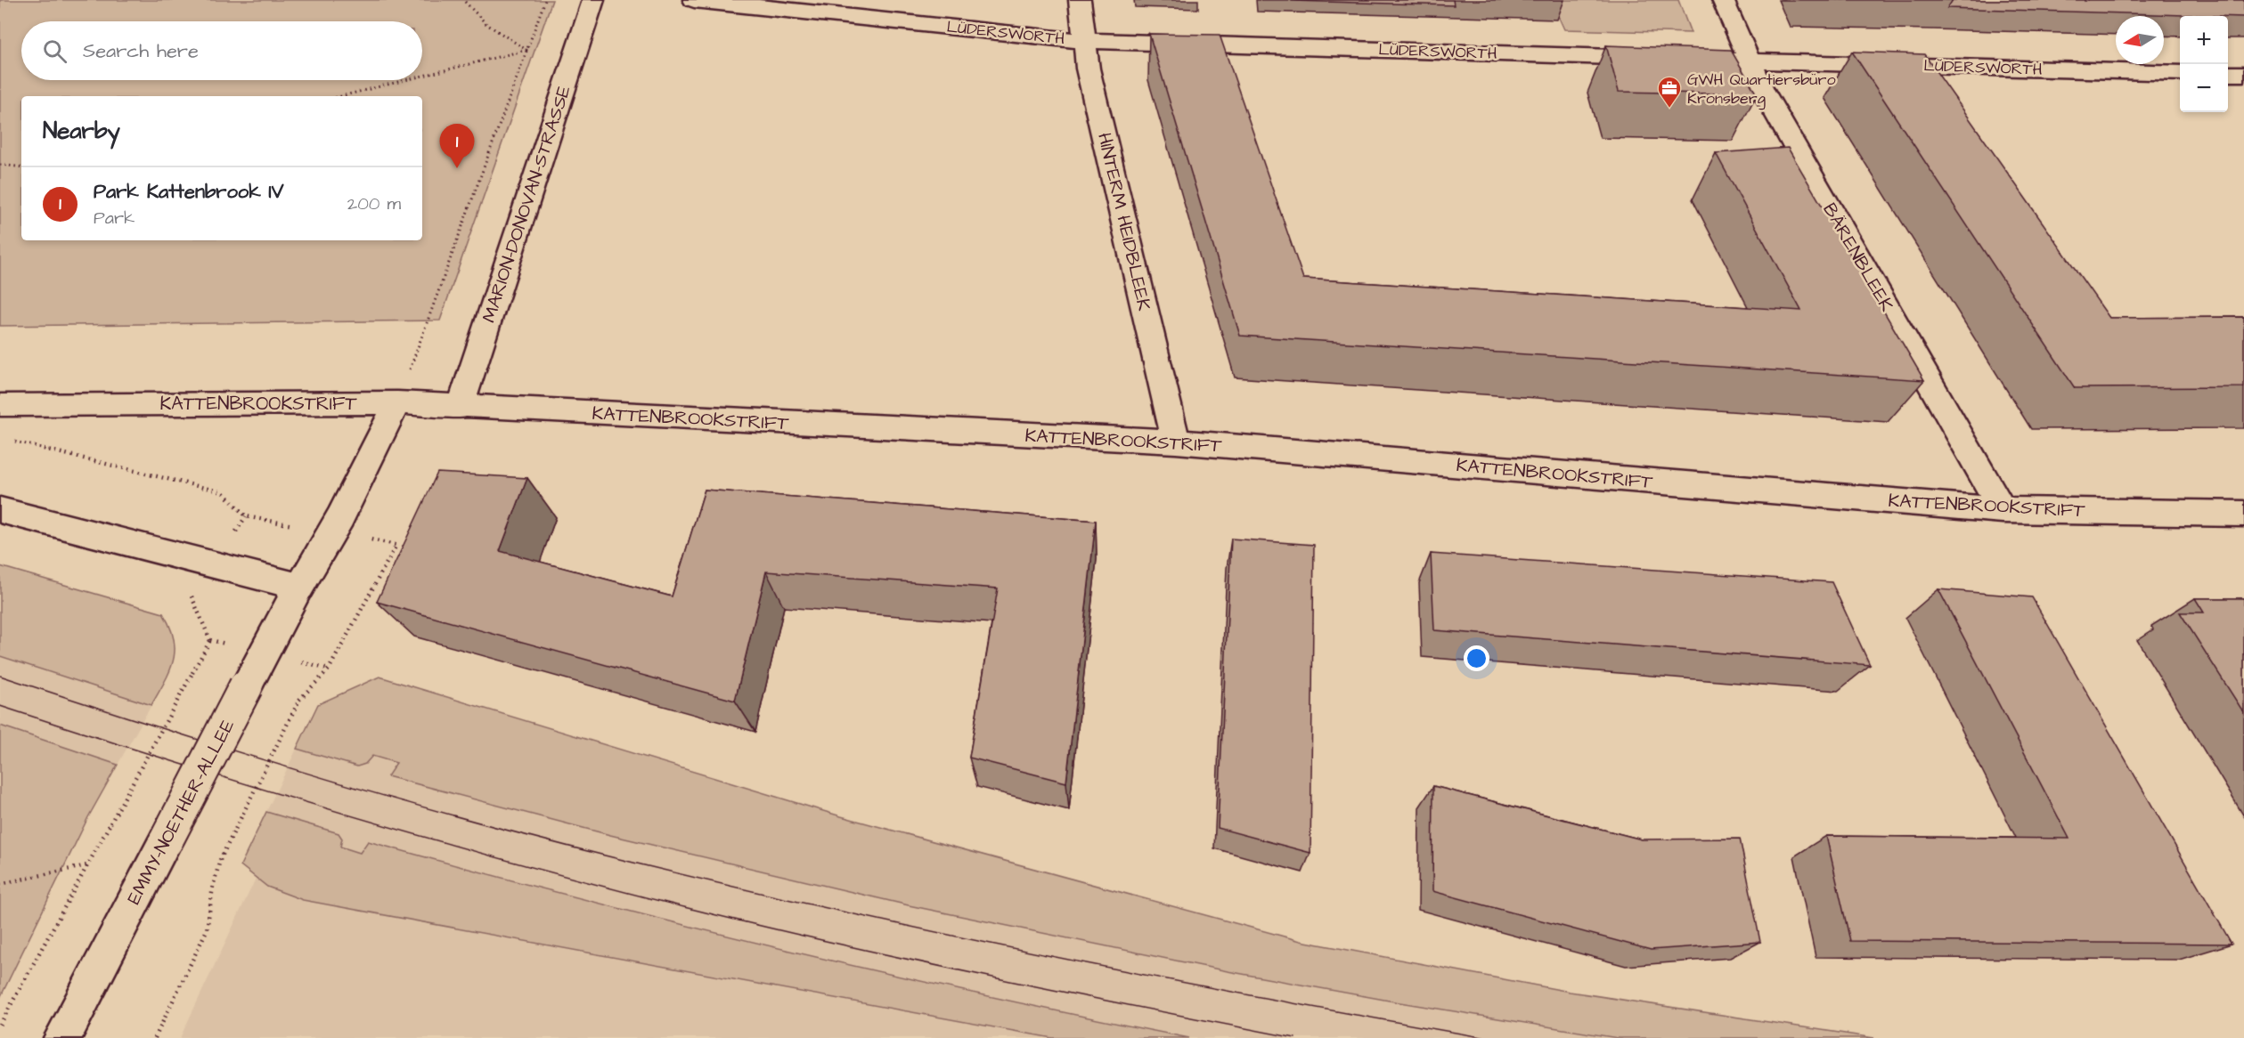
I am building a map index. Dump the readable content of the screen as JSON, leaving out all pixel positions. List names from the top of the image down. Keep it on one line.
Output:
{"streets":{"street":["LÜDERSWORTH","MARION-DONOVAN-STRASSE","HINTERM HEIDBLEEK","BÄRENBLEEK","KATTENBROOKSTRIFT","EMMY-NOETHER-ALLEE"]},"crossings":[["LÜDERSWORTH","HINTERM HEIDBLEEK"],["LÜDERSWORTH","BÄRENBLEEK"],["MARION-DONOVAN-STRASSE","KATTENBROOKSTRIFT"],["HINTERM HEIDBLEEK","KATTENBROOKSTRIFT"],["BÄRENBLEEK","KATTENBROOKSTRIFT"]],"places":{"office":["GWH Quartiersbüro Kronsberg"]},"north":"left","page":{"map_buttons":["+","−"],"search":"Search here","heading":"Nearby","pins":"1","list":[{"mark":"1","name":"Park Kattenbrook IV","note":"Park","value":"200 m"}]}}
